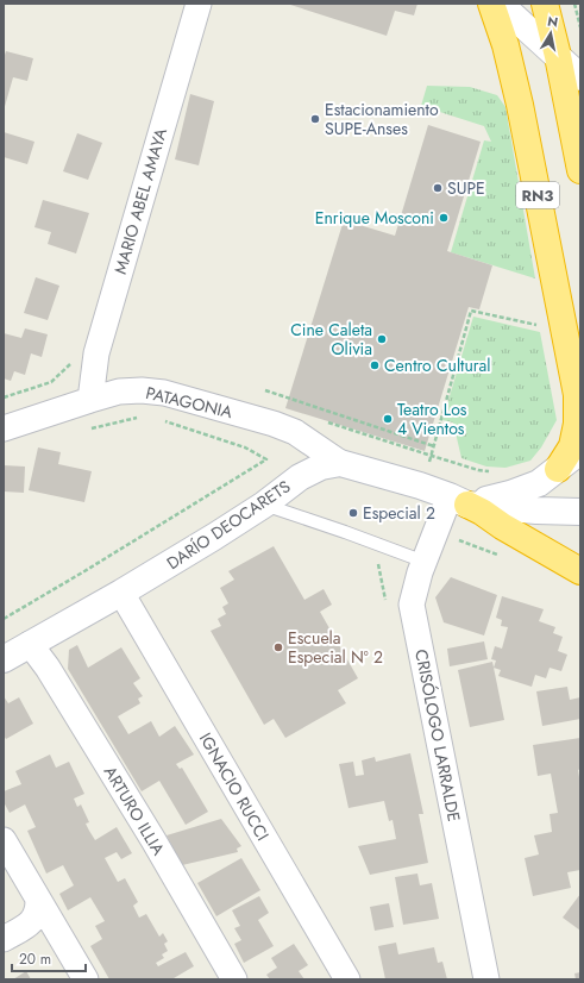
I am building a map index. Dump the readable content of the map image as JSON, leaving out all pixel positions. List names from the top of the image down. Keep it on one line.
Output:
{"streets":{"highway":["RN3"],"street":["MARIO ABEL AMAYA","PATAGONIA","DARÍO DEOCARETS","CRISÓLOGO LARRALDE","IGNACIO RUCCI","ARTURO ILLIA"]},"crossings":[["MARIO ABEL AMAYA","PATAGONIA"],["PATAGONIA","DARÍO DEOCARETS"],["DARÍO DEOCARETS","CRISÓLOGO LARRALDE"],["DARÍO DEOCARETS","IGNACIO RUCCI"],["DARÍO DEOCARETS","ARTURO ILLIA"]],"places":["Estacionamiento SUPE-Anses","SUPE","Enrique Mosconi","Cine Caleta Olivia","Centro Cultural","Teatro Los 4 Vientos","Especial 2","Escuela Especial Nº 2"],"scale_bar":"20 m","north":"top"}
